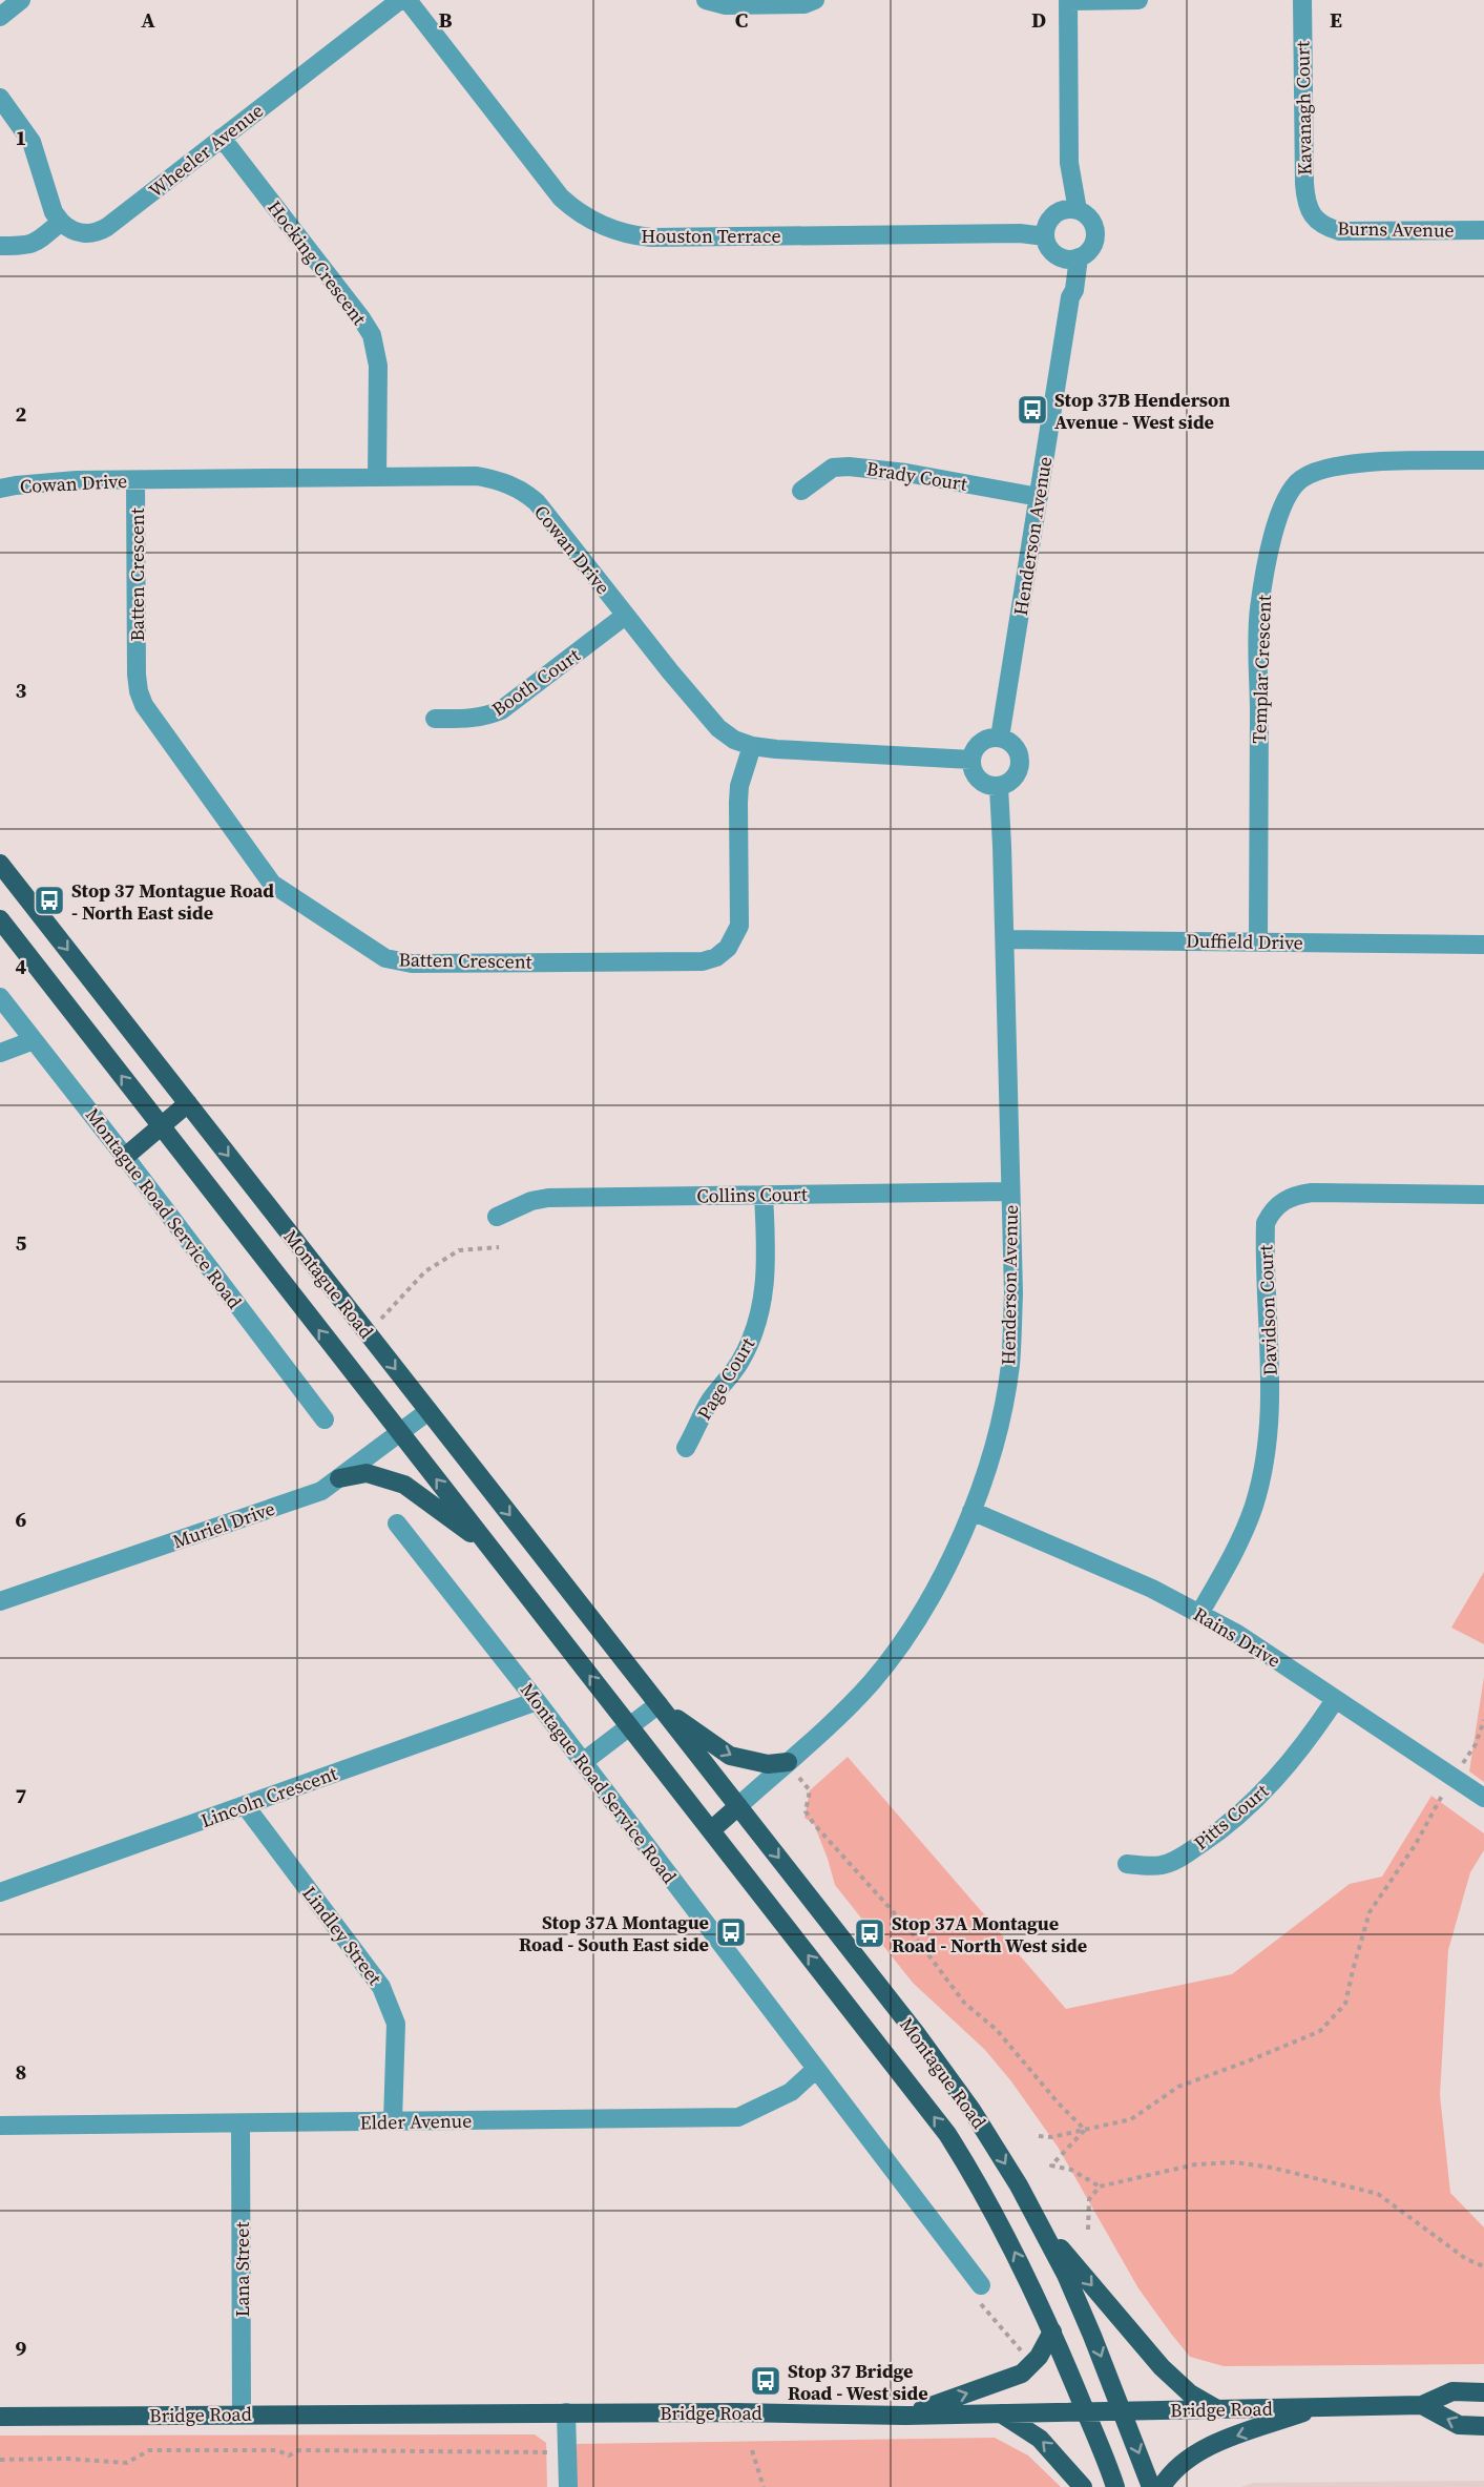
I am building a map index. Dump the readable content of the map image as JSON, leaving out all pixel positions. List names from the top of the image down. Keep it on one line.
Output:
{"streets":{"main road":["Montague Road","Bridge Road"],"street":["Kavanagh Court","Wheeler Avenue","Burns Avenue","Houston Terrace","Hocking Crescent","Brady Court","Cowan Drive","Henderson Avenue","Batten Crescent","Templar Crescent","Booth Court","Duffield Drive","Collins Court","Montague Road Service Road","Davidson Court","Page Court","Muriel Drive","Rains Drive","Lincoln Crescent","Pitts Court","Lindley Street","Elder Avenue","Lana Street"]},"crossings":[["Kavanagh Court","Burns Avenue"],["Wheeler Avenue","Hocking Crescent"],["Houston Terrace","Henderson Avenue"],["Hocking Crescent","Cowan Drive"],["Brady Court","Henderson Avenue"],["Cowan Drive","Henderson Avenue"],["Cowan Drive","Batten Crescent"],["Cowan Drive","Booth Court"],["Henderson Avenue","Duffield Drive"],["Henderson Avenue","Collins Court"],["Henderson Avenue","Montague Road"],["Henderson Avenue","Rains Drive"],["Templar Crescent","Duffield Drive"],["Collins Court","Page Court"],["Montague Road Service Road","Lincoln Crescent"],["Montague Road Service Road","Elder Avenue"],["Montague Road","Muriel Drive"],["Montague Road","Bridge Road"],["Davidson Court","Rains Drive"],["Rains Drive","Pitts Court"],["Lincoln Crescent","Lindley Street"],["Lindley Street","Elder Avenue"],["Elder Avenue","Lana Street"],["Lana Street","Bridge Road"]],"places":{"bus stop":["Stop 37B Henderson Avenue - West side","Stop 37 Montague Road - North East side","Stop 37A Montague Road - South East side","Stop 37A Montague Road - North West side","Stop 37 Bridge Road - West side"]},"grid":{"columns":["A","B","C","D","E"],"rows":["1","2","3","4","5","6","7","8","9"]}}
